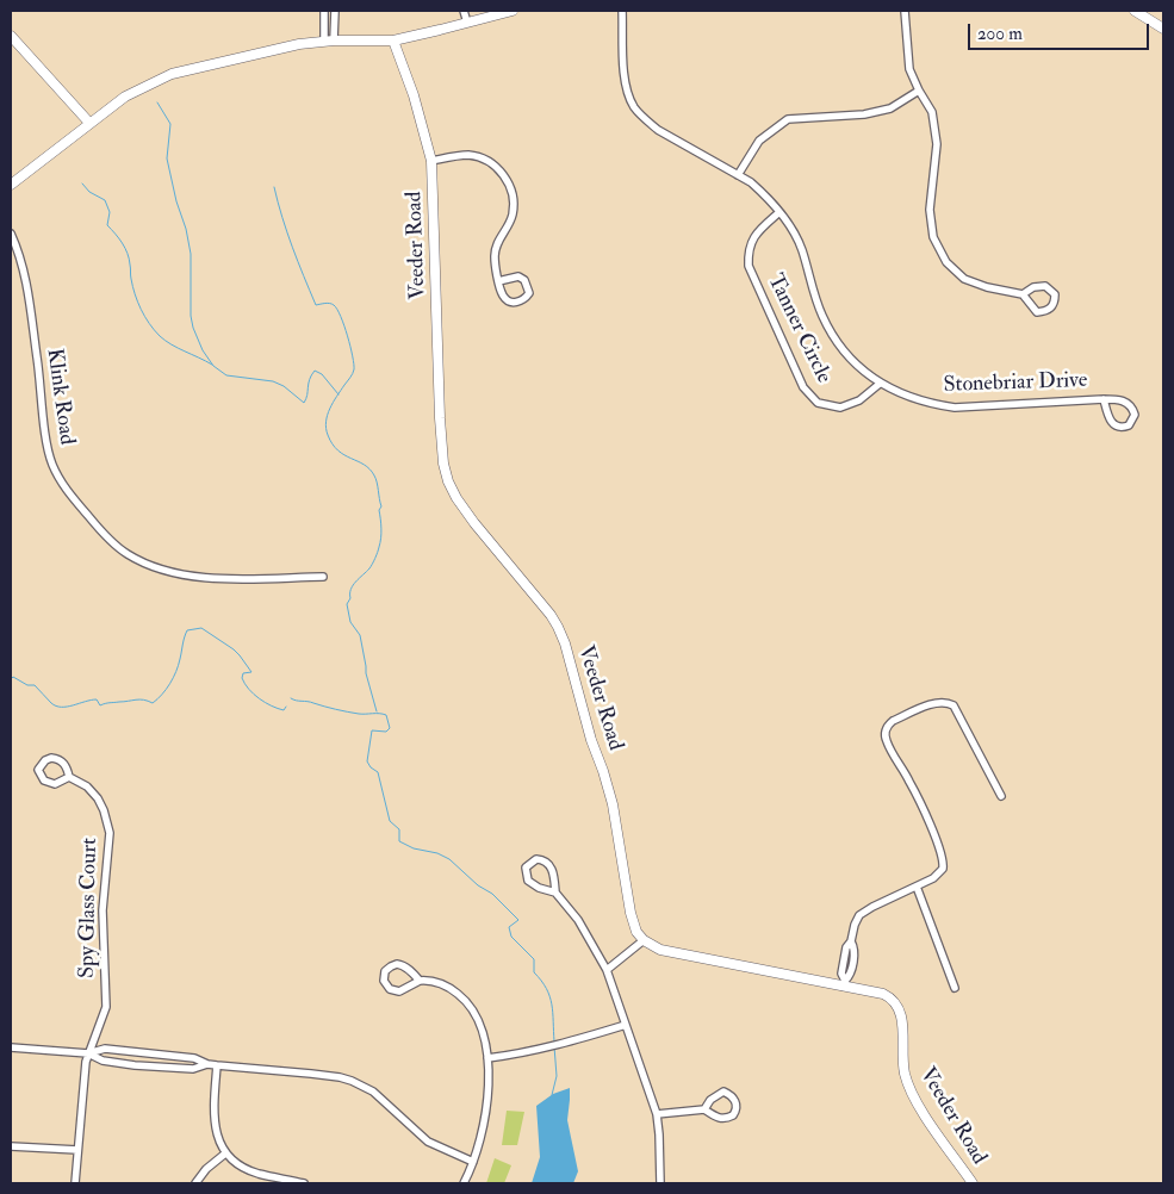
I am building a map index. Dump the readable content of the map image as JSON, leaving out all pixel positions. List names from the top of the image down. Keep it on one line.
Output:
{"streets":{"street":["Veeder Road","Tanner Circle","Stonebriar Drive","Klink Road","Spy Glass Court"]},"crossings":[["Tanner Circle","Stonebriar Drive"]],"scale_bar":"200 m"}
